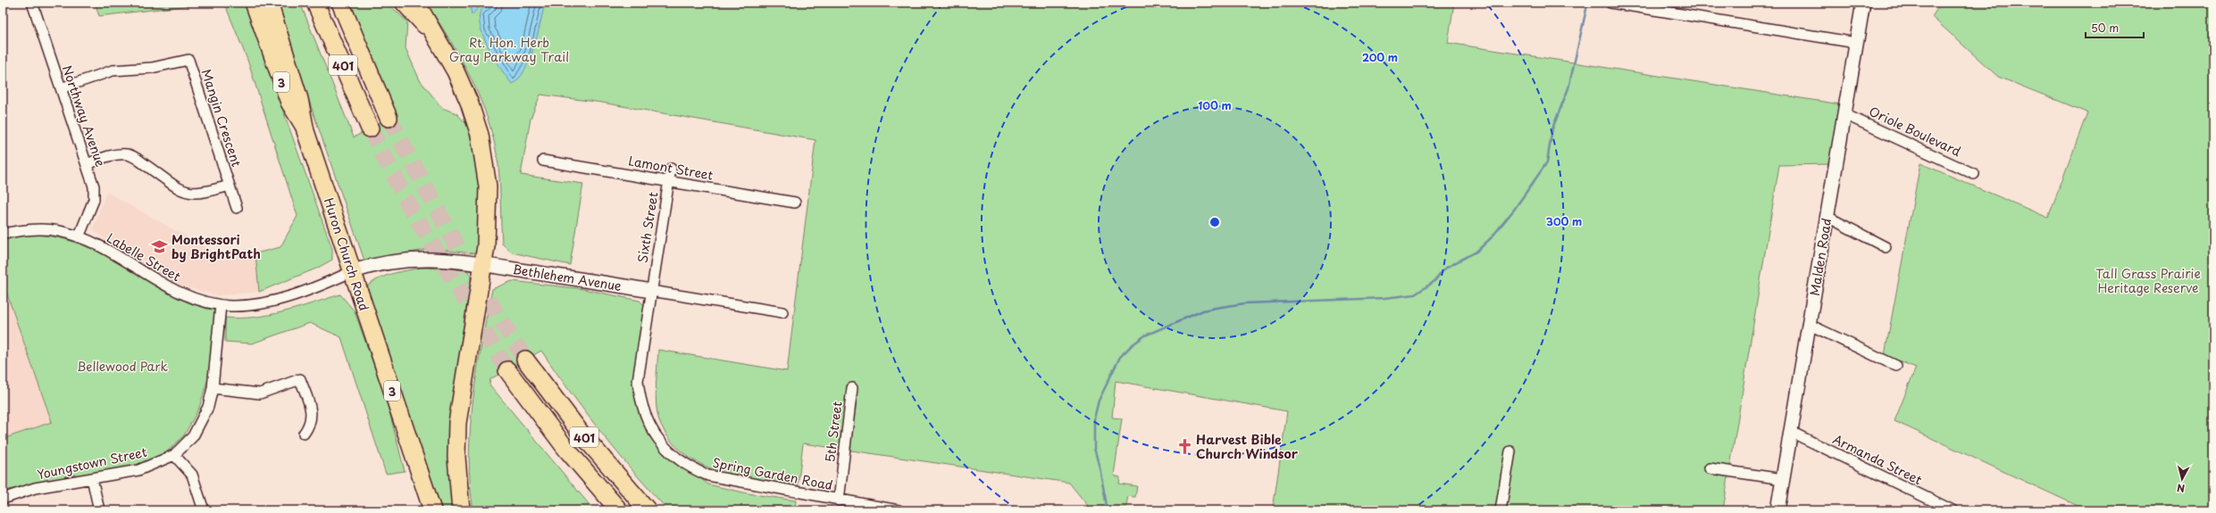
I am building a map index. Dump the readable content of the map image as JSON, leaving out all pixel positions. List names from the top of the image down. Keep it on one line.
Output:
{"streets":{"highway":["401","3","Huron Church Road"],"main road":["Malden Road","Bethlehem Avenue"],"street":["Northway Avenue","Mangin Crescent","Oriole Boulevard","Lamont Street","Sixth Street","Labelle Street","5th Street","Armanda Street","Youngstown Street","Spring Garden Road"]},"crossings":[["Northway Avenue","Mangin Crescent"],["Northway Avenue","Labelle Street"],["Oriole Boulevard","Malden Road"],["Lamont Street","Sixth Street"],["Sixth Street","Bethlehem Avenue"],["Sixth Street","Spring Garden Road"],["Huron Church Road","Labelle Street"],["Huron Church Road","Bethlehem Avenue"],["Labelle Street","Bethlehem Avenue"],["Labelle Street","Youngstown Street"],["Malden Road","Armanda Street"],["Bethlehem Avenue","Spring Garden Road"],["5th Street","Spring Garden Road"]],"parks":["Rt. Hon. Herb Gray Parkway Trail","Tall Grass Prairie Heritage Reserve","Bellewood Park"],"places":{"school or university":["Montessori by BrightPath"],"church":["Harvest Bible Church Windsor"]},"scale_bar":"50 m","north":"bottom","rings":["200 m","100 m","300 m"]}
